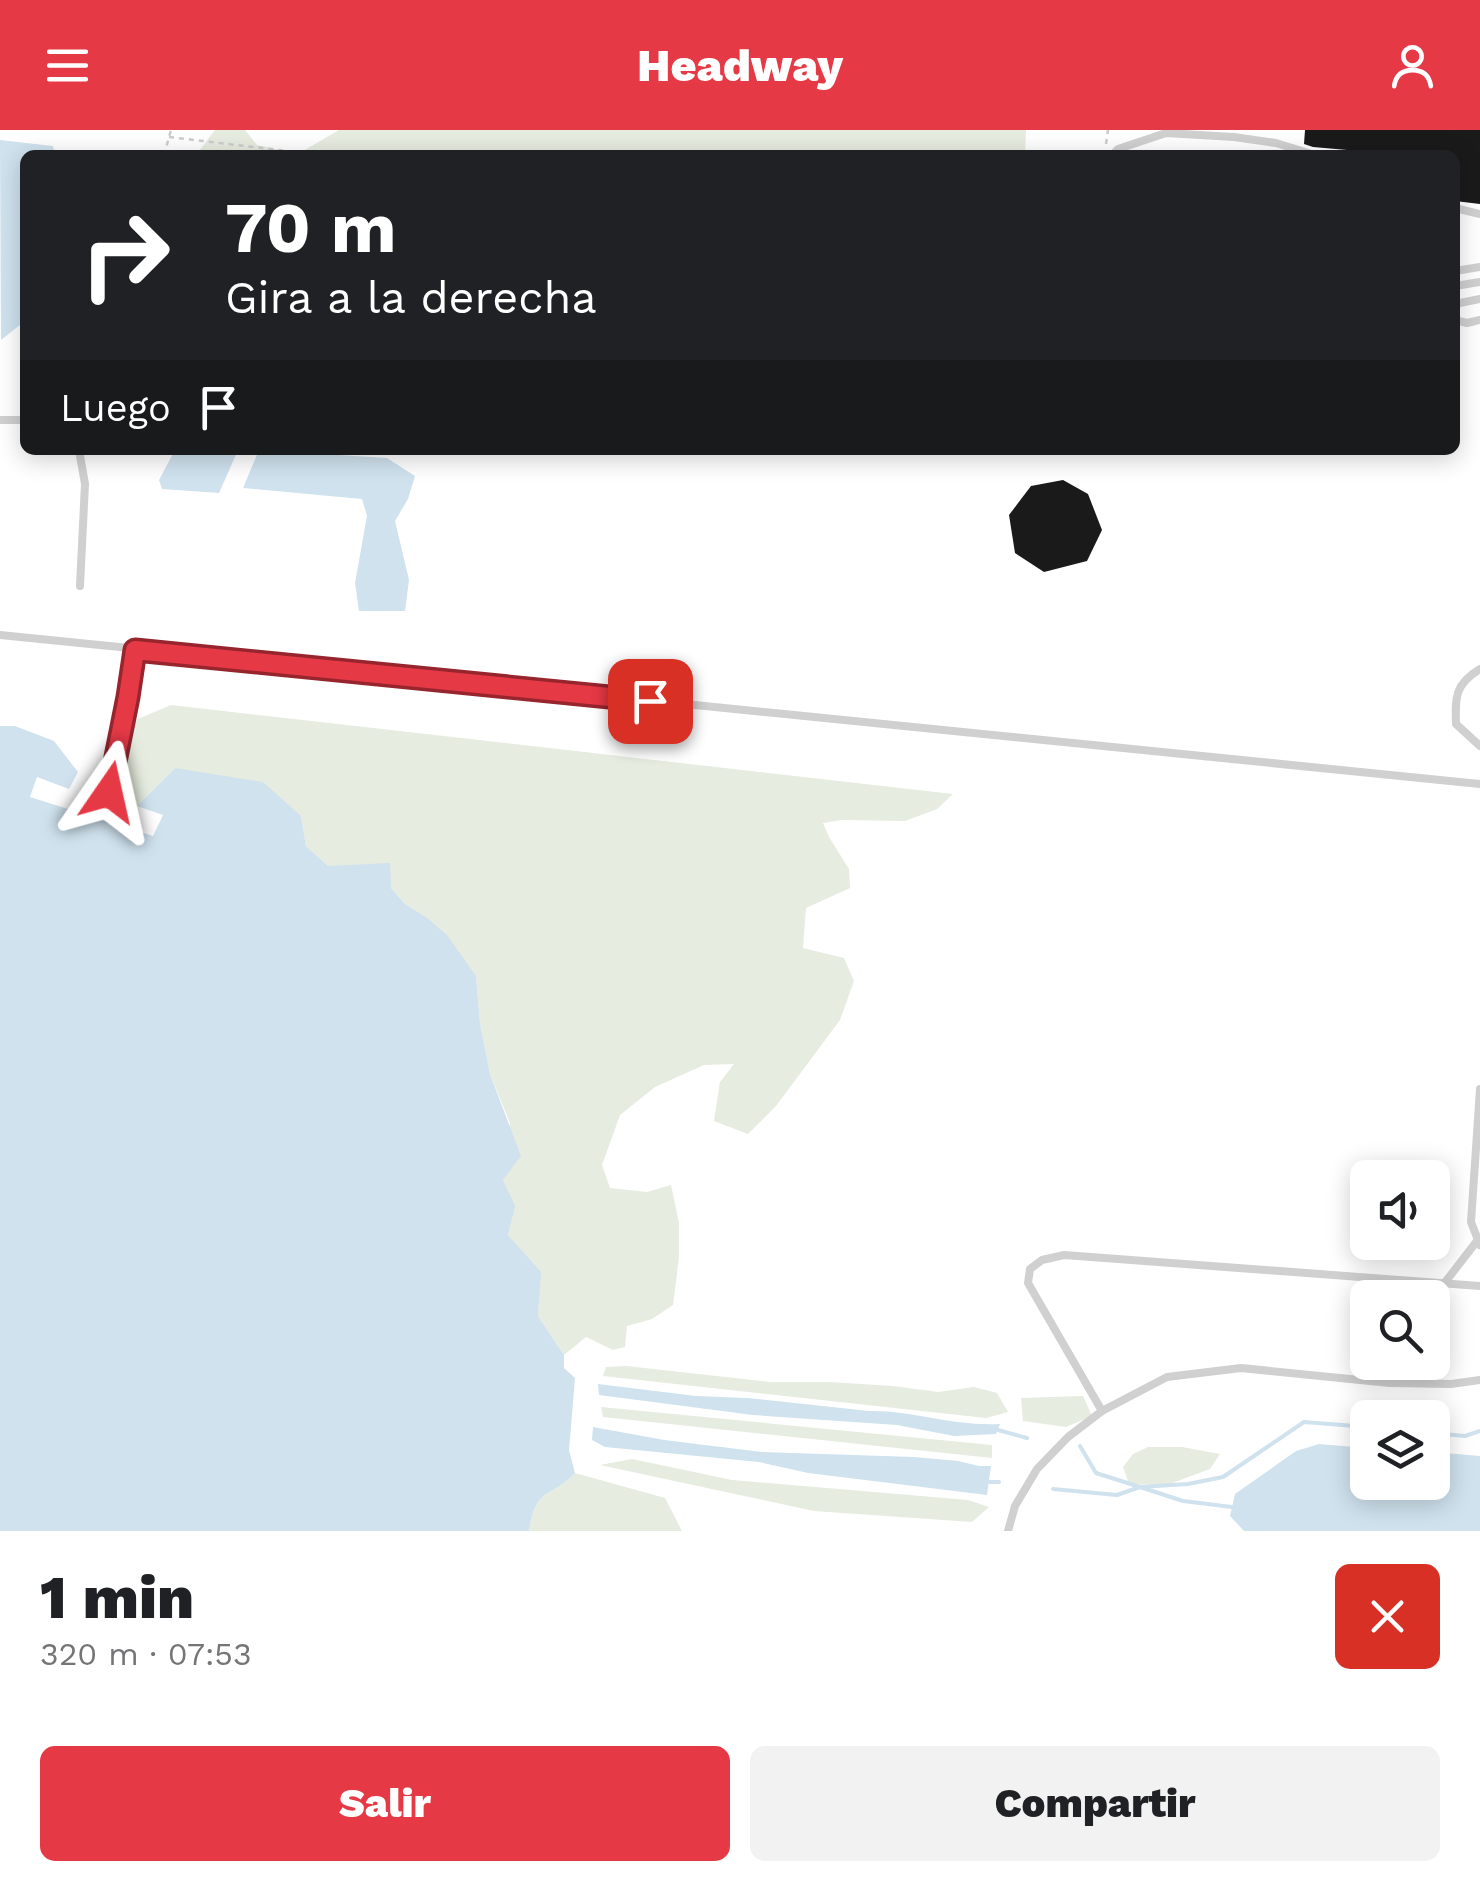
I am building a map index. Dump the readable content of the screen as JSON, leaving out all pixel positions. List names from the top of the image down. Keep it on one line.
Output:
{"page":{"header":"Headway","turn":["70 m","Gira a la derecha"],"then":"Luego","heading":["1 min","320 m · 07:53"],"buttons":["Salir","Compartir"]}}
